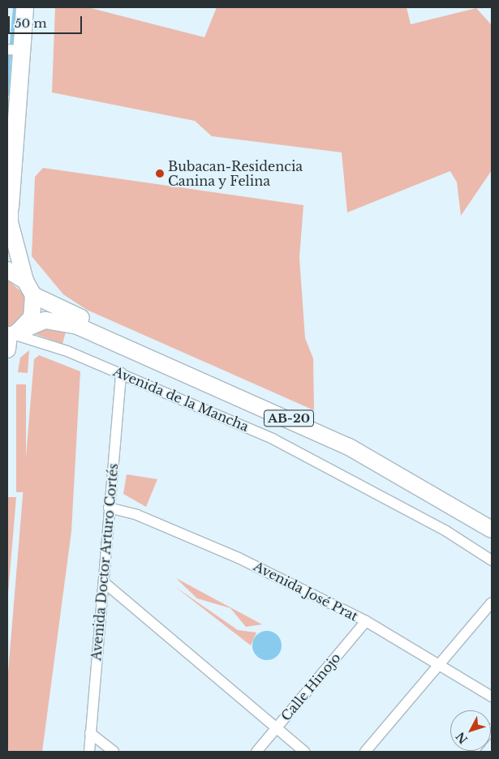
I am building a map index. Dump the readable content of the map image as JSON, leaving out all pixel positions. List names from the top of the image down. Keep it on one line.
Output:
{"streets":{"main road":["Avenida de la Mancha","AB-20"],"street":["Avenida Doctor Arturo Cortés","Avenida José Prat","Calle Hinojo"]},"crossings":[["Avenida de la Mancha","Avenida Doctor Arturo Cortés"],["Avenida Doctor Arturo Cortés","Avenida José Prat"],["Avenida José Prat","Calle Hinojo"]],"places":["Bubacan-Residencia Canina y Felina"],"scale_bar":"50 m","north":"bottom left"}
